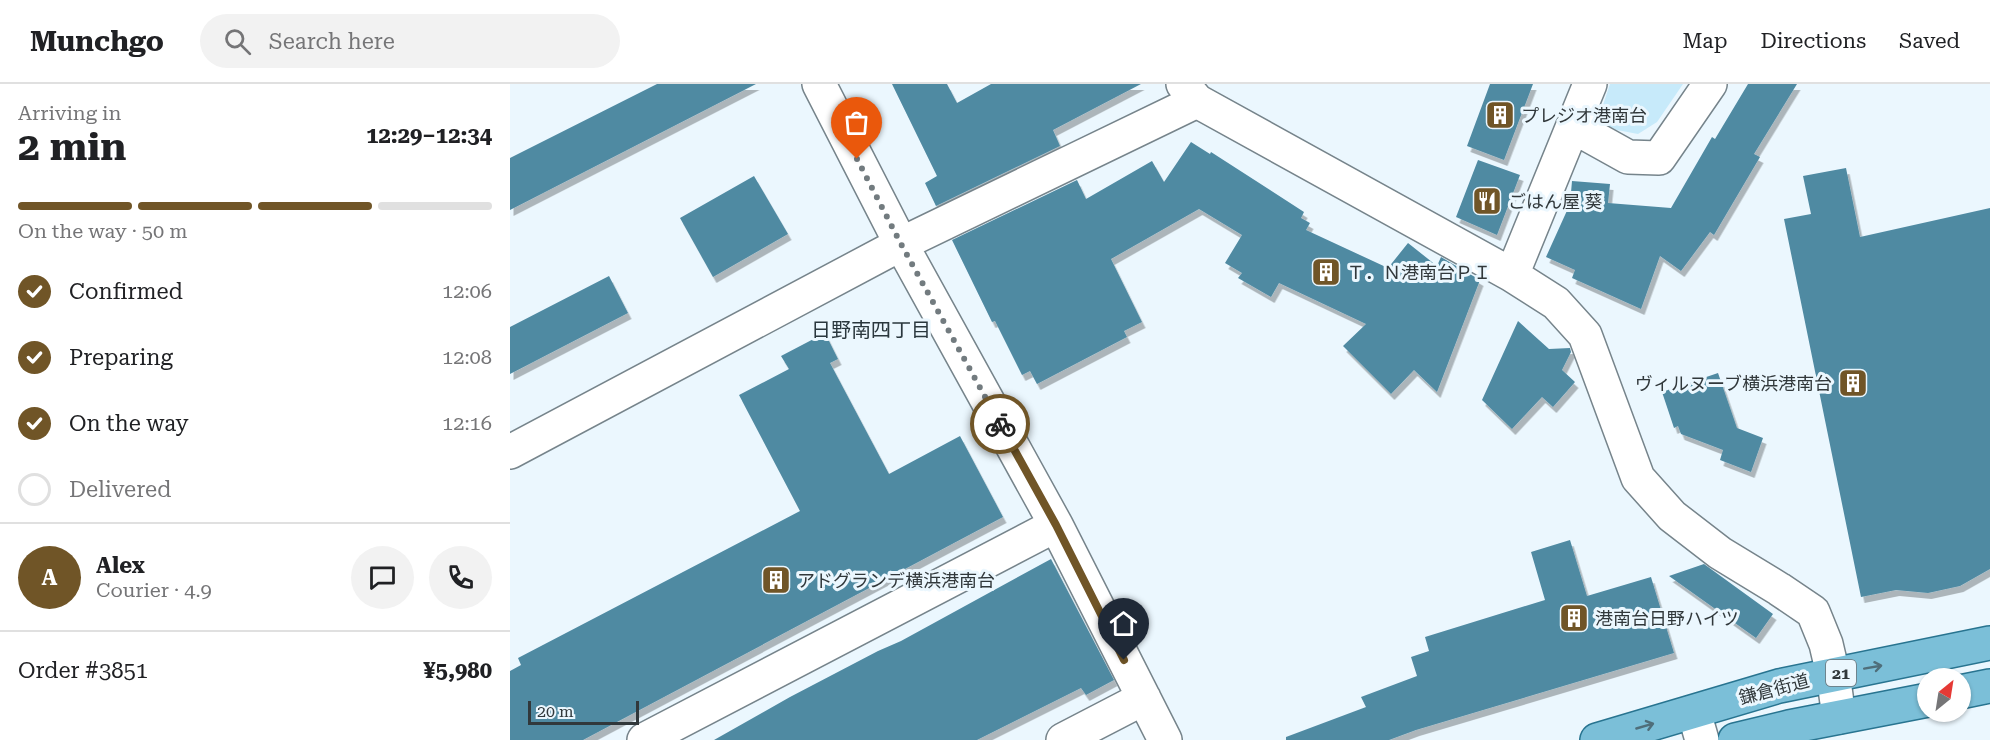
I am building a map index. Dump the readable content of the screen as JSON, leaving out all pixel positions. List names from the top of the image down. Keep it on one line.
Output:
{"streets":{"main road":["21","鎌倉街道"]},"districts":["日野南四丁目"],"places":{"building":["プレジオ港南台","Ｔ．Ｎ港南台ＰＩ","ヴィルヌーブ横浜港南台","アドグランデ横浜港南台","港南台日野ハイツ"],"restaurant":["ごはん屋 葵"]},"scale_bar":"20 m","north":"top right","page":{"header":"Munchgo","search":"Search here","nav":["Map","Directions","Saved"],"heading":["2 min","Arriving in","12:29–12:34"],"panel":["Alex","Courier · 4.9","Order #3851","¥5,980"],"bar":"On the way · 50 m","list":[["Confirmed","12:06"],["Preparing","12:08"],["On the way","12:16"],"Delivered"],"round":"A","scale":"20 m"}}
